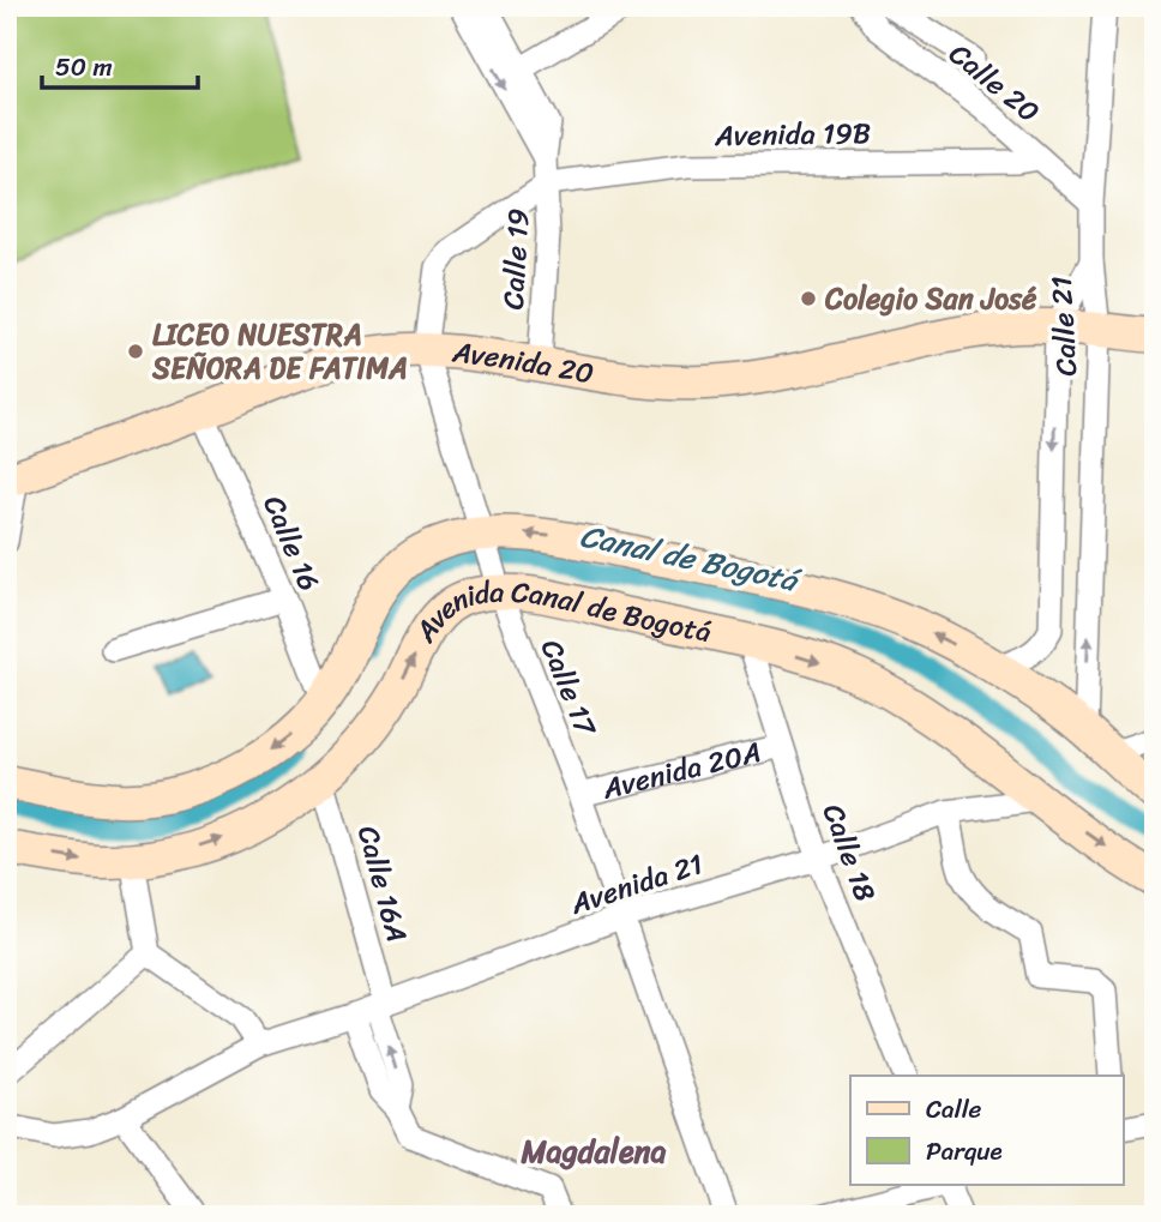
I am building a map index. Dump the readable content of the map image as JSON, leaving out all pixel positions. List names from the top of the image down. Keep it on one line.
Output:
{"streets":{"main road":["Avenida 20","Avenida Canal de Bogotá"],"street":["Calle 20","Avenida 19B","Calle 19","Calle 21","Calle 16","Calle 17","Avenida 20A","Calle 18","Calle 16A","Avenida 21"]},"crossings":[["Calle 20","Avenida 19B"],["Avenida 19B","Calle 19"],["Avenida 19B","Calle 17"],["Calle 19","Avenida 20"],["Calle 19","Calle 17"],["Calle 21","Avenida 20"],["Avenida 20","Calle 16"],["Avenida 20","Calle 17"],["Avenida Canal de Bogotá","Calle 17"],["Avenida Canal de Bogotá","Calle 18"],["Avenida Canal de Bogotá","Calle 16A"],["Avenida Canal de Bogotá","Avenida 21"],["Calle 17","Avenida 20A"],["Calle 17","Avenida 21"],["Avenida 20A","Calle 18"],["Calle 18","Avenida 21"],["Calle 16A","Avenida 21"]],"districts":["Magdalena"],"water":["Canal de Bogotá"],"places":["Colegio San José","LICEO NUESTRA SEÑORA DE FATIMA"],"legend":["Calle","Parque"],"scale_bar":"50 m"}
